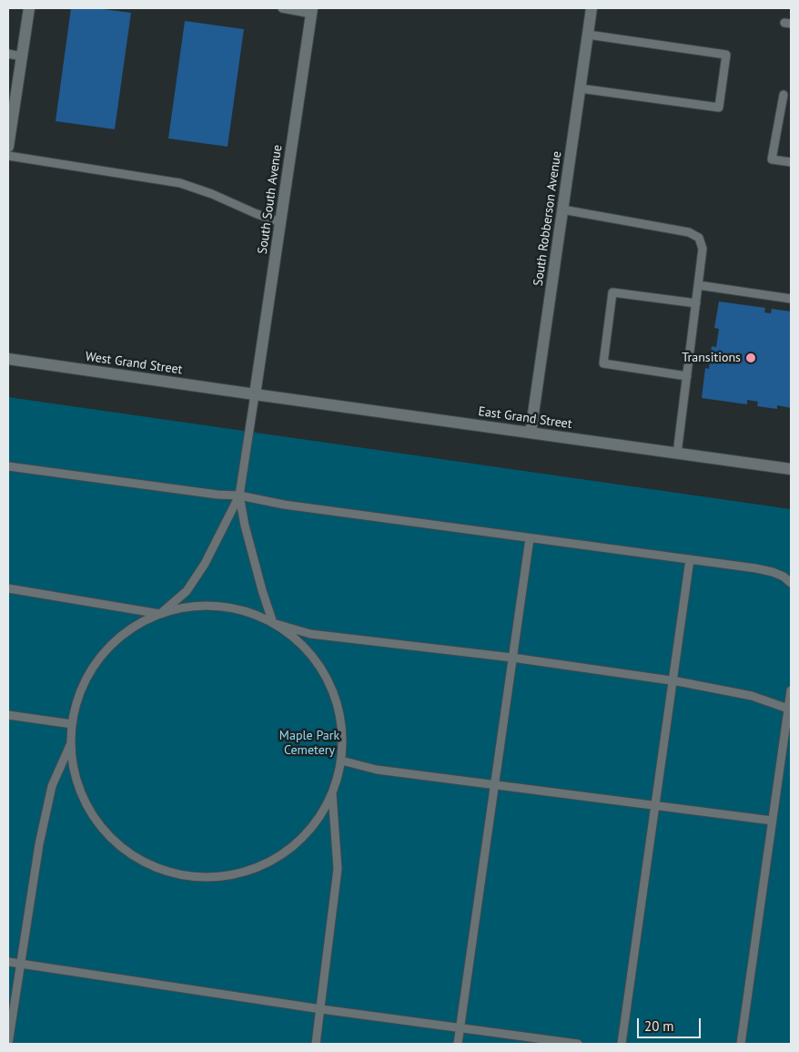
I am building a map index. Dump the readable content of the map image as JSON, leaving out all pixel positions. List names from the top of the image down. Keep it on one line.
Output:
{"streets":{"street":["South South Avenue","South Robberson Avenue","West Grand Street","East Grand Street"]},"crossings":[["South South Avenue","West Grand Street"],["South South Avenue","East Grand Street"],["South Robberson Avenue","East Grand Street"],["West Grand Street","East Grand Street"]],"parks":["Maple Park Cemetery"],"places":["Transitions"],"scale_bar":"20 m"}
